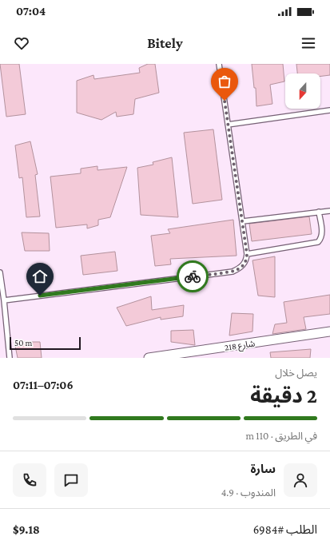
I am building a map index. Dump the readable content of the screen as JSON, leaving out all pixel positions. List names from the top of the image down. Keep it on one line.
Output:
{"streets":{"street":["شارع 218"]},"scale_bar":"50 m","north":"bottom","page":{"status":"07:04","header":"Bitely","scale":"50 m","heading":["2 دقيقة","يصل خلال","07:06–07:11"],"panel":["سارة","المندوب · 4.9","الطلب #6984","$9.18"],"bar":"في الطريق · 110 m"}}
